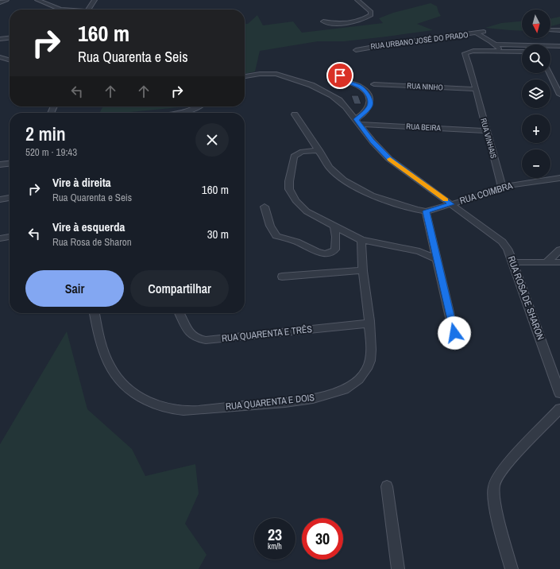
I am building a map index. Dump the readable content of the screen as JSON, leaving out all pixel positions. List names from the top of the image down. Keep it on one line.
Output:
{"streets":{"street":["RUA URBANO JOSÉ DO PRADO","RUA NINHO","RUA BEIRA","RUA VINHAIS","RUA COIMBRA","RUA ROSA DE SHARON","RUA QUARENTA E TRÊS","RUA QUARENTA E DOIS"]},"crossings":[["RUA NINHO","RUA VINHAIS"],["RUA BEIRA","RUA VINHAIS"],["RUA BEIRA","RUA ROSA DE SHARON"],["RUA VINHAIS","RUA COIMBRA"],["RUA COIMBRA","RUA ROSA DE SHARON"],["RUA QUARENTA E TRÊS","RUA QUARENTA E DOIS"]],"north":"bottom","page":{"map_buttons":["+","−"],"turn":["160 m","Rua Quarenta e Seis"],"heading":["2 min","520 m · 19:43"],"list":[{"name":"Vire à direita","note":"Rua Quarenta e Seis","value":"160 m"},{"name":"Vire à esquerda","note":"Rua Rosa de Sharon","value":"30 m"}],"buttons":["Sair","Compartilhar"],"speed":"23 km/h","limit":"30"}}
